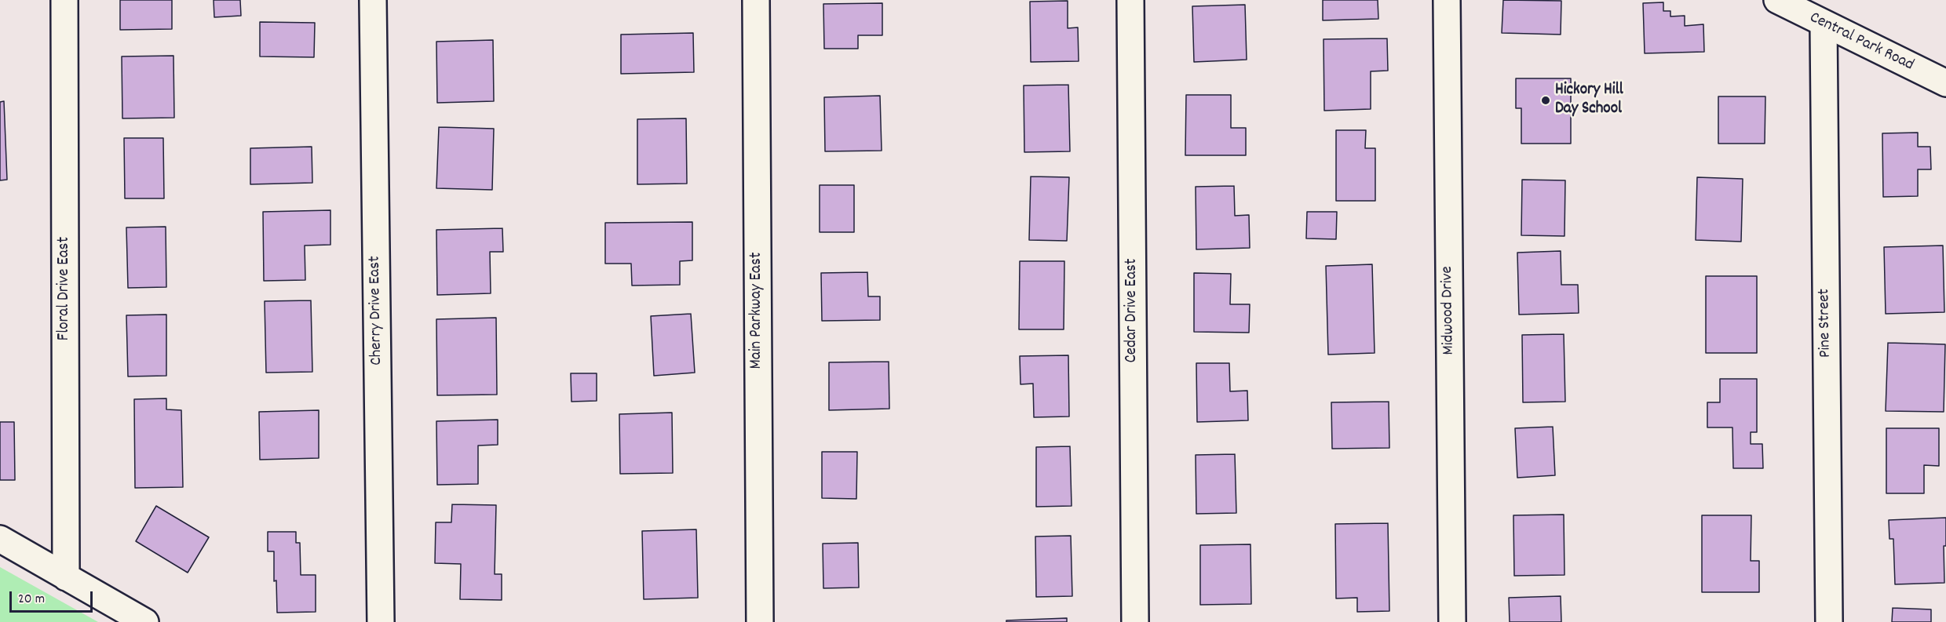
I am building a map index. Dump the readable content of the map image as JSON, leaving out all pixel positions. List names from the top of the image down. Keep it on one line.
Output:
{"streets":{"street":["Central Park Road","Floral Drive East","Cherry Drive East","Main Parkway East","Cedar Drive East","Midwood Drive","Pine Street"]},"crossings":[["Central Park Road","Pine Street"]],"places":["Hickory Hill Day School"],"scale_bar":"20 m"}
